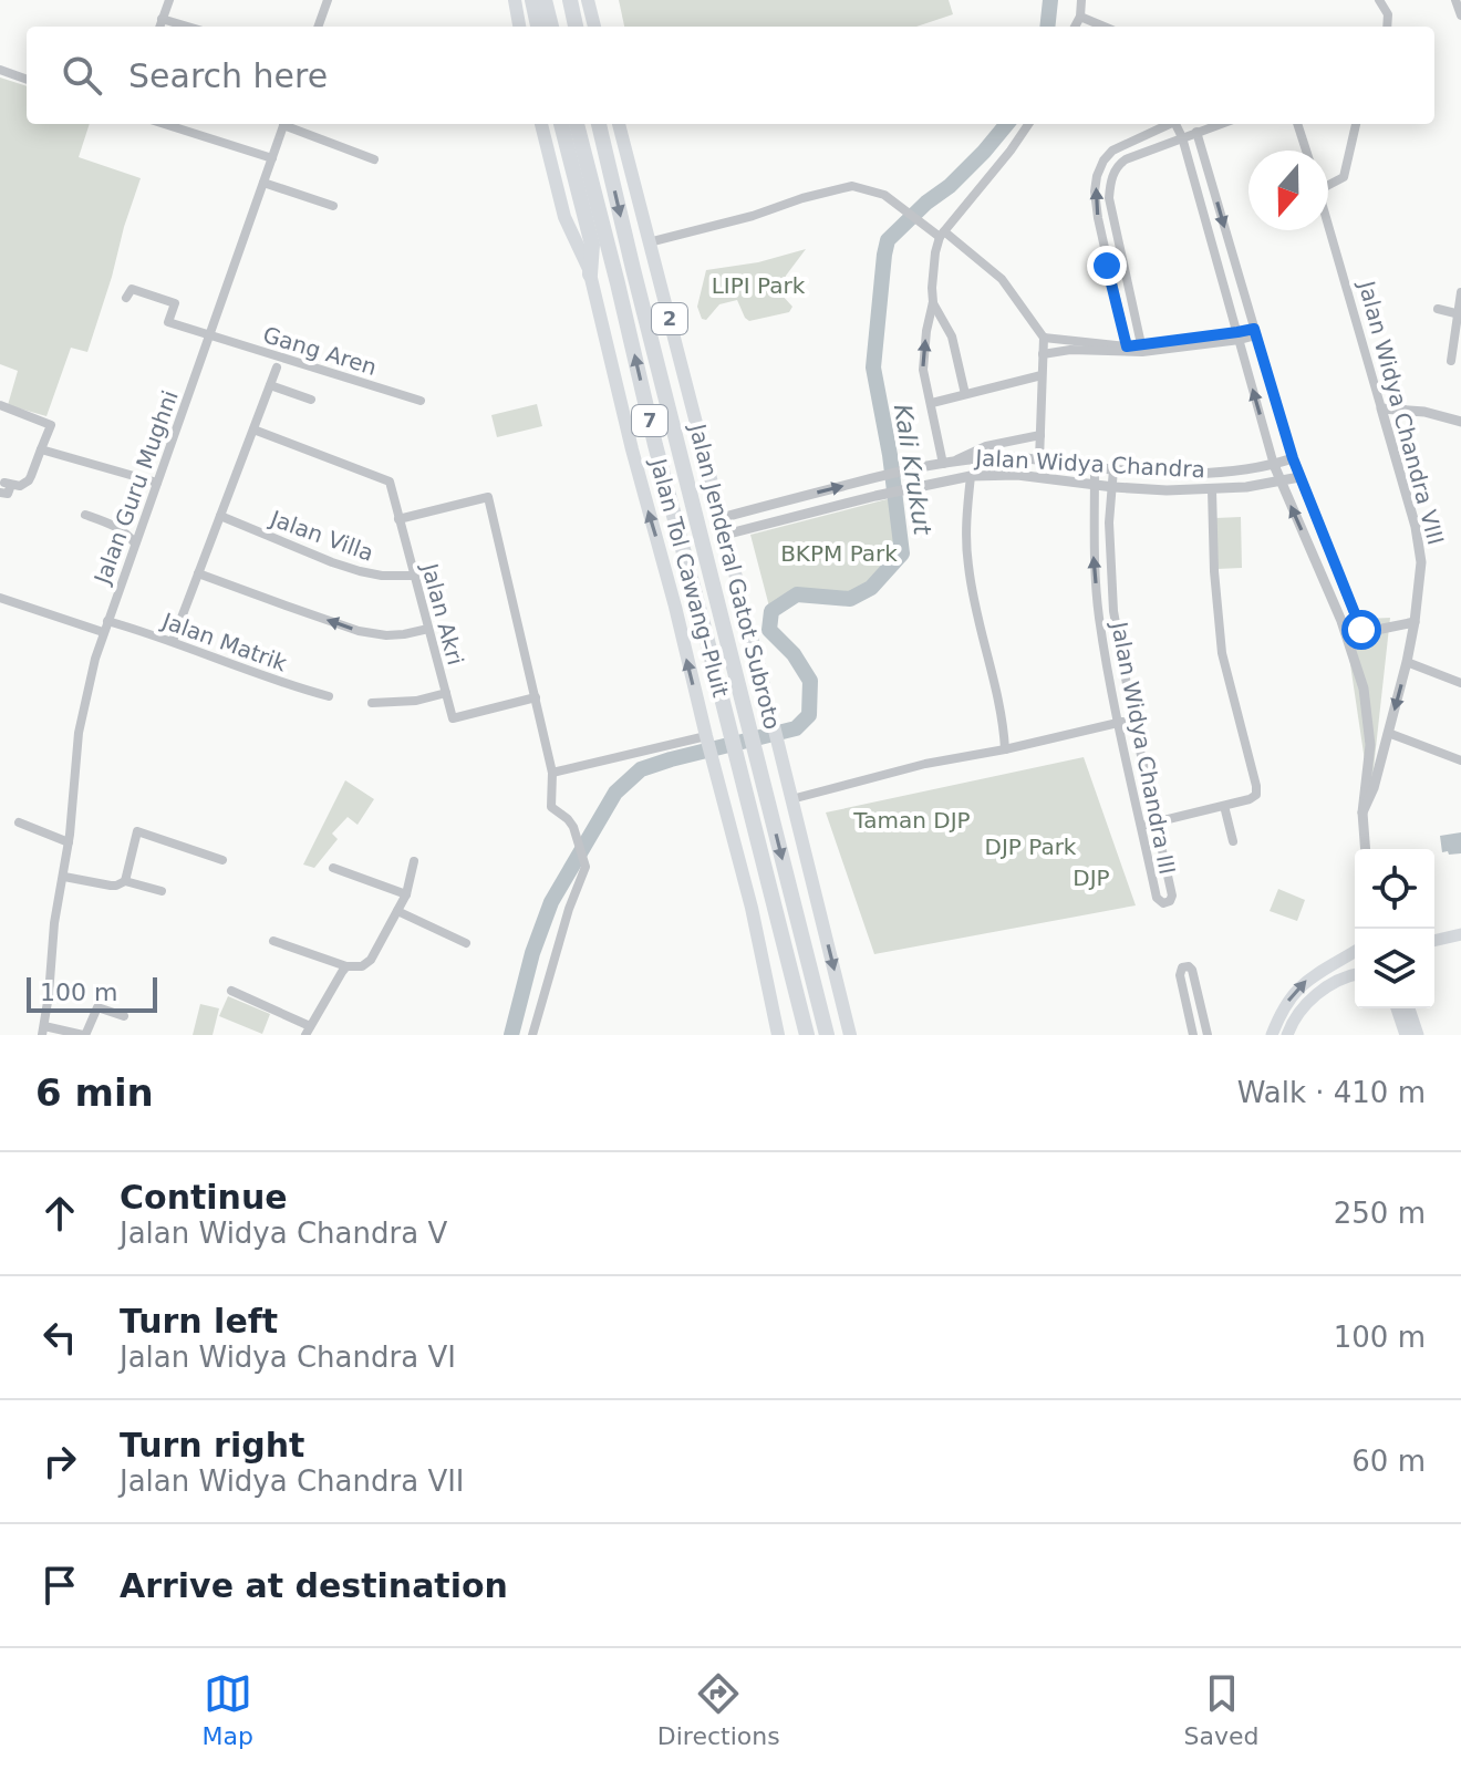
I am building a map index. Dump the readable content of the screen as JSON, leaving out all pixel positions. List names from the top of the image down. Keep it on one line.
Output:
{"streets":{"highway":["2","7","Jalan Jenderal Gatot Subroto","Jalan Tol Cawang–Pluit"],"street":["Gang Aren","Jalan Widya Chandra VIII","Jalan Widya Chandra","Jalan Guru Mughni","Jalan Villa","Jalan Akri","Jalan Matrik","Jalan Widya Chandra III"]},"crossings":[["Gang Aren","Jalan Guru Mughni"],["Jalan Widya Chandra","Jalan Jenderal Gatot Subroto"],["Jalan Widya Chandra","Jalan Widya Chandra III"],["Jalan Guru Mughni","Jalan Matrik"],["Jalan Villa","Jalan Akri"]],"water":["Kali Krukut"],"parks":["LIPI Park","BKPM Park","Taman DJP","DJP Park","DJP"],"scale_bar":"100 m","north":"bottom","page":{"search":"Search here","scale":"100 m","heading":["6 min","Walk · 410 m"],"list":[["Continue","Jalan Widya Chandra V","250 m"],["Turn left","Jalan Widya Chandra VI","100 m"],["Turn right","Jalan Widya Chandra VII","60 m"],"Arrive at destination"],"nav":["Map","Directions","Saved"]}}
